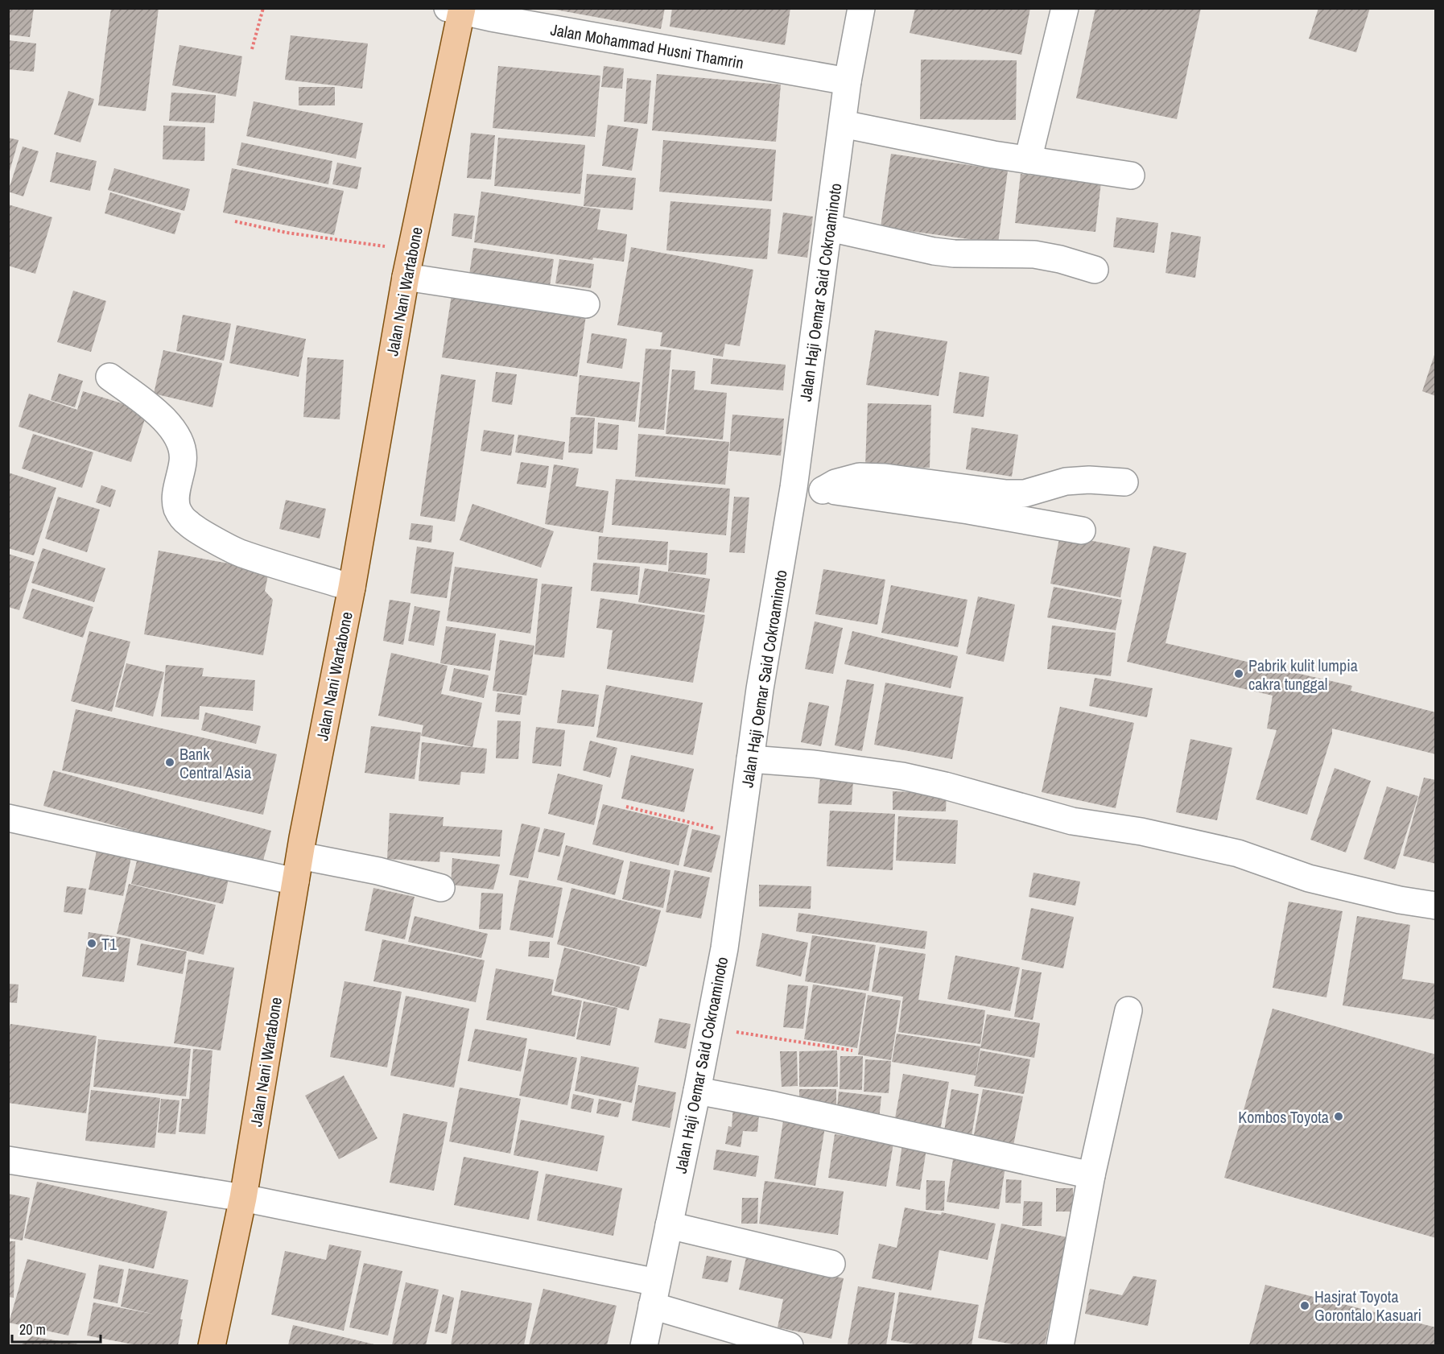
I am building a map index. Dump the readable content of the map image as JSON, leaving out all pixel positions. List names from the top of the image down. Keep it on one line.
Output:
{"streets":{"main road":["Jalan Nani Wartabone"],"street":["Jalan Mohammad Husni Thamrin","Jalan Haji Oemar Said Cokroaminoto"]},"crossings":[["Jalan Mohammad Husni Thamrin","Jalan Nani Wartabone"],["Jalan Mohammad Husni Thamrin","Jalan Haji Oemar Said Cokroaminoto"]],"places":["Pabrik kulit lumpia cakra tunggal","Bank Central Asia","T1","Kombos Toyota","Hasjrat Toyota Gorontalo Kasuari"],"scale_bar":"20 m"}
